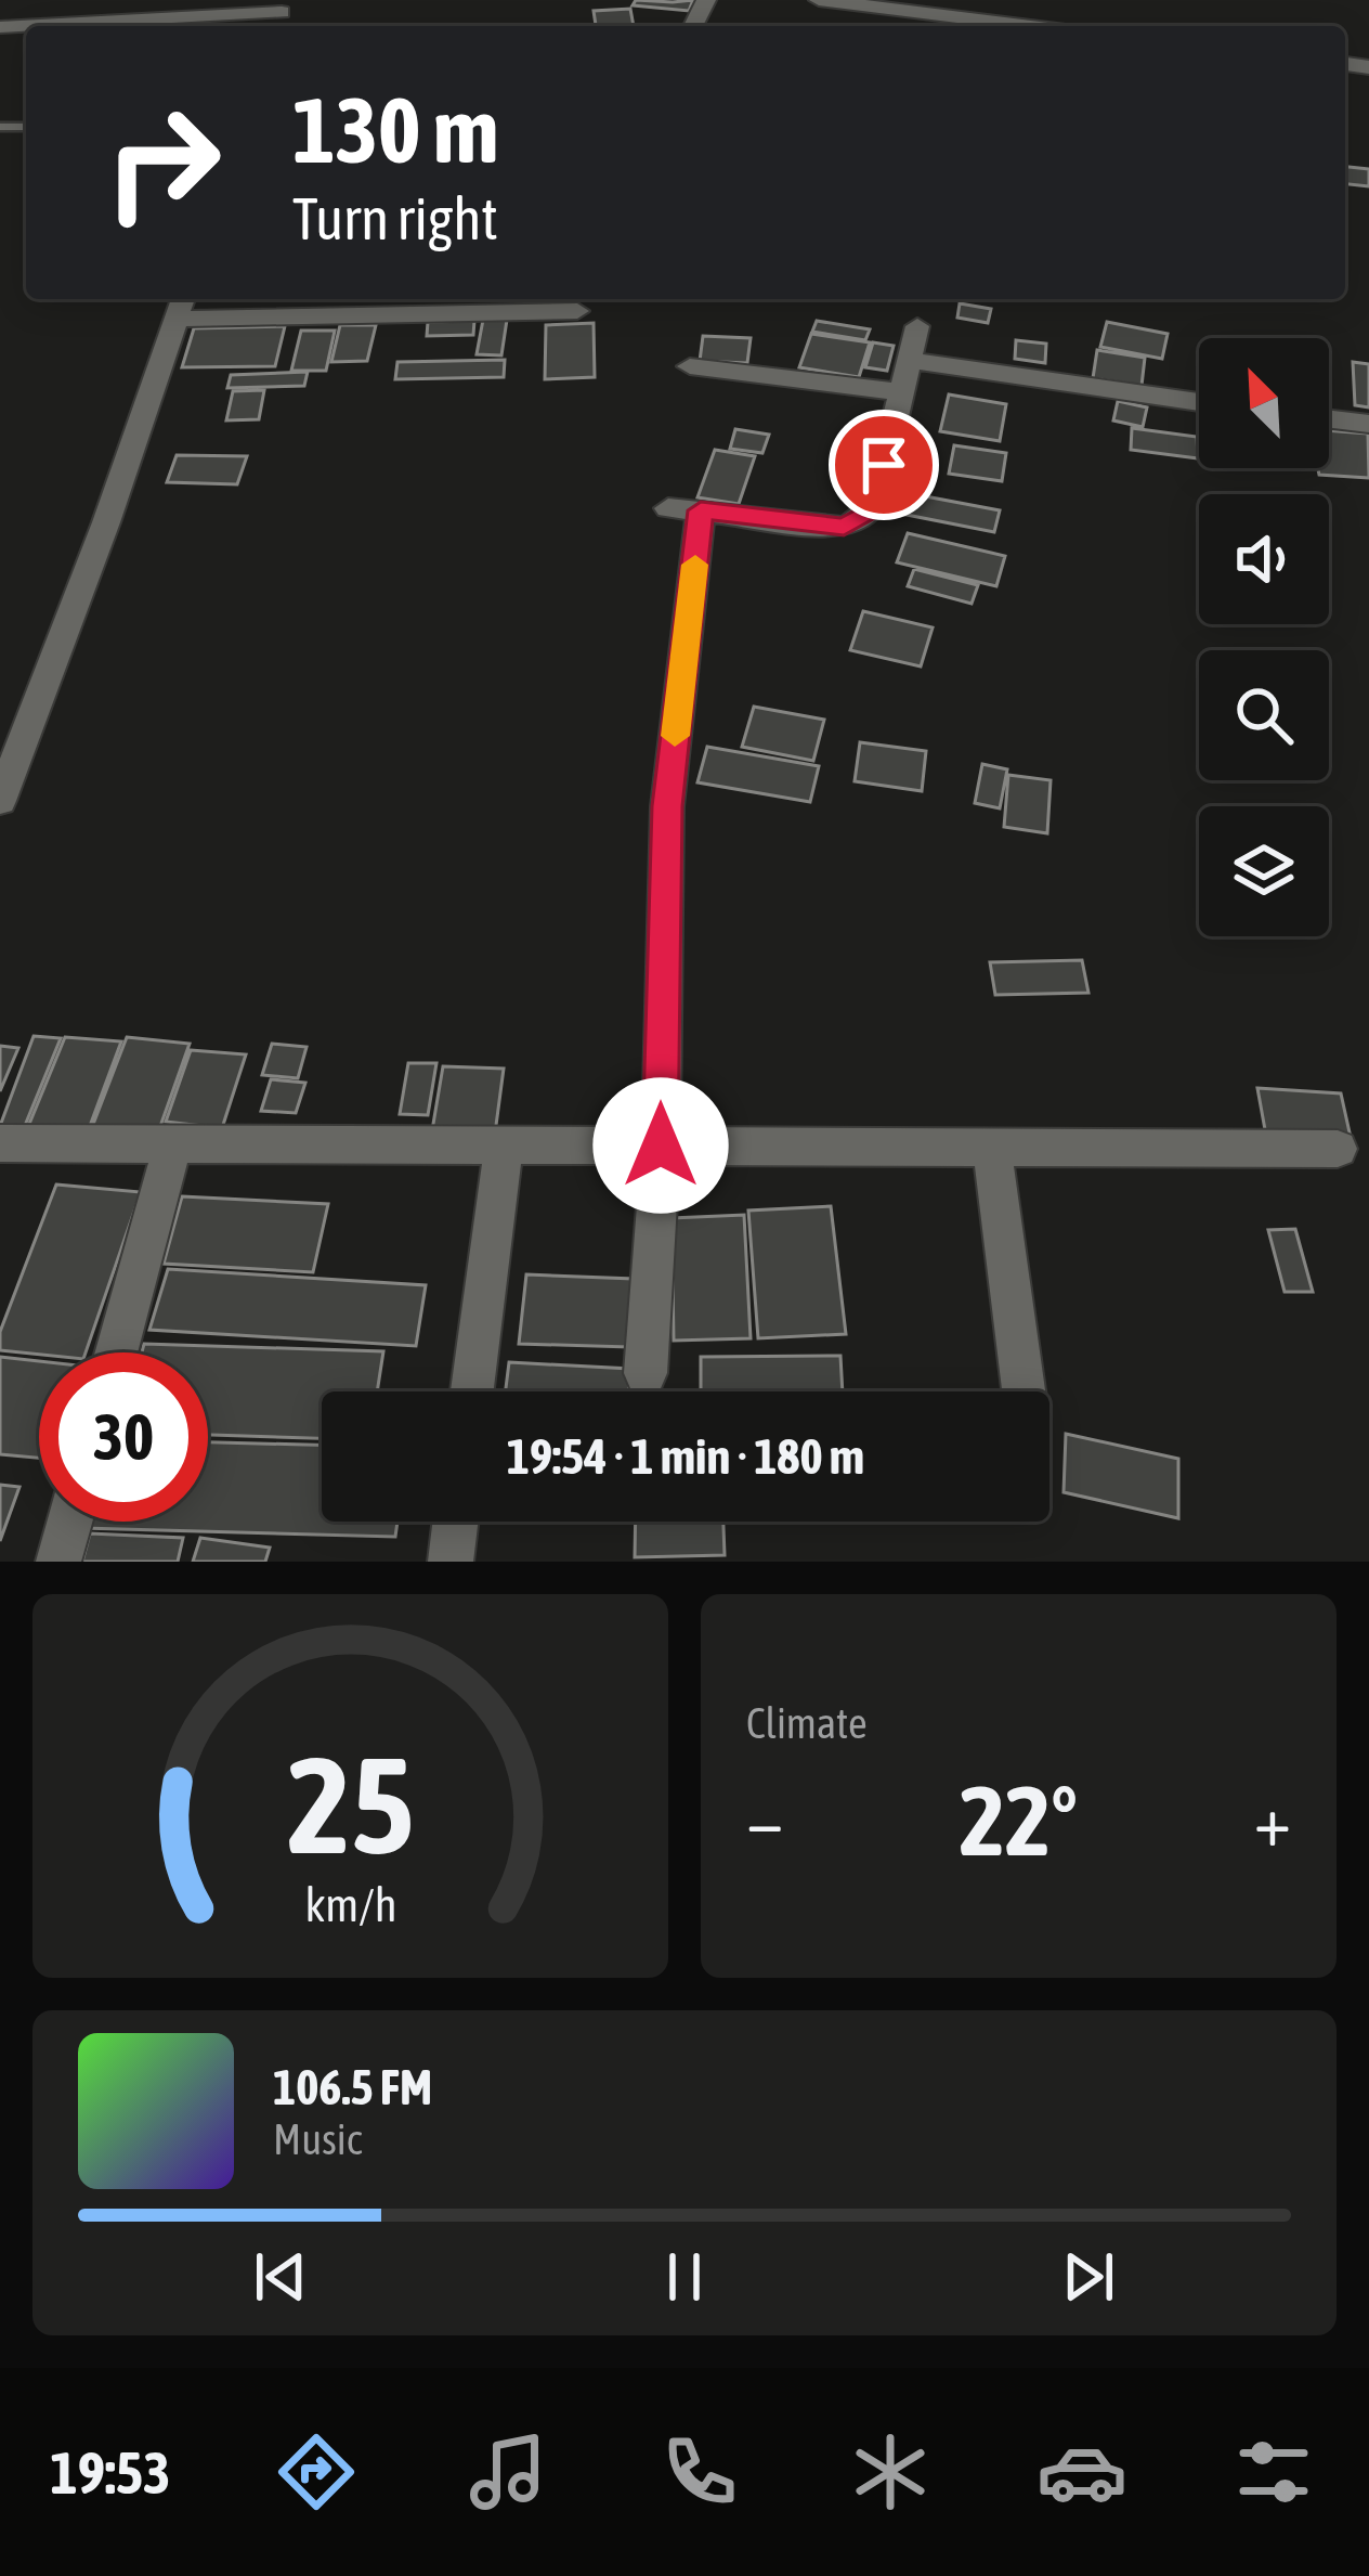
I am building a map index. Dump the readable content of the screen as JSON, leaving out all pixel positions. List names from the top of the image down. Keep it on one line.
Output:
{"north":"top left","page":{"turn":["130 m","Turn right"],"limit":"30","trip":"19:54 · 1 min · 180 m","tile":"Climate","heat":["−","22°","+"],"song":["106.5 FM","Music"],"tabs":"19:53","gauge":["25","km/h"]}}
